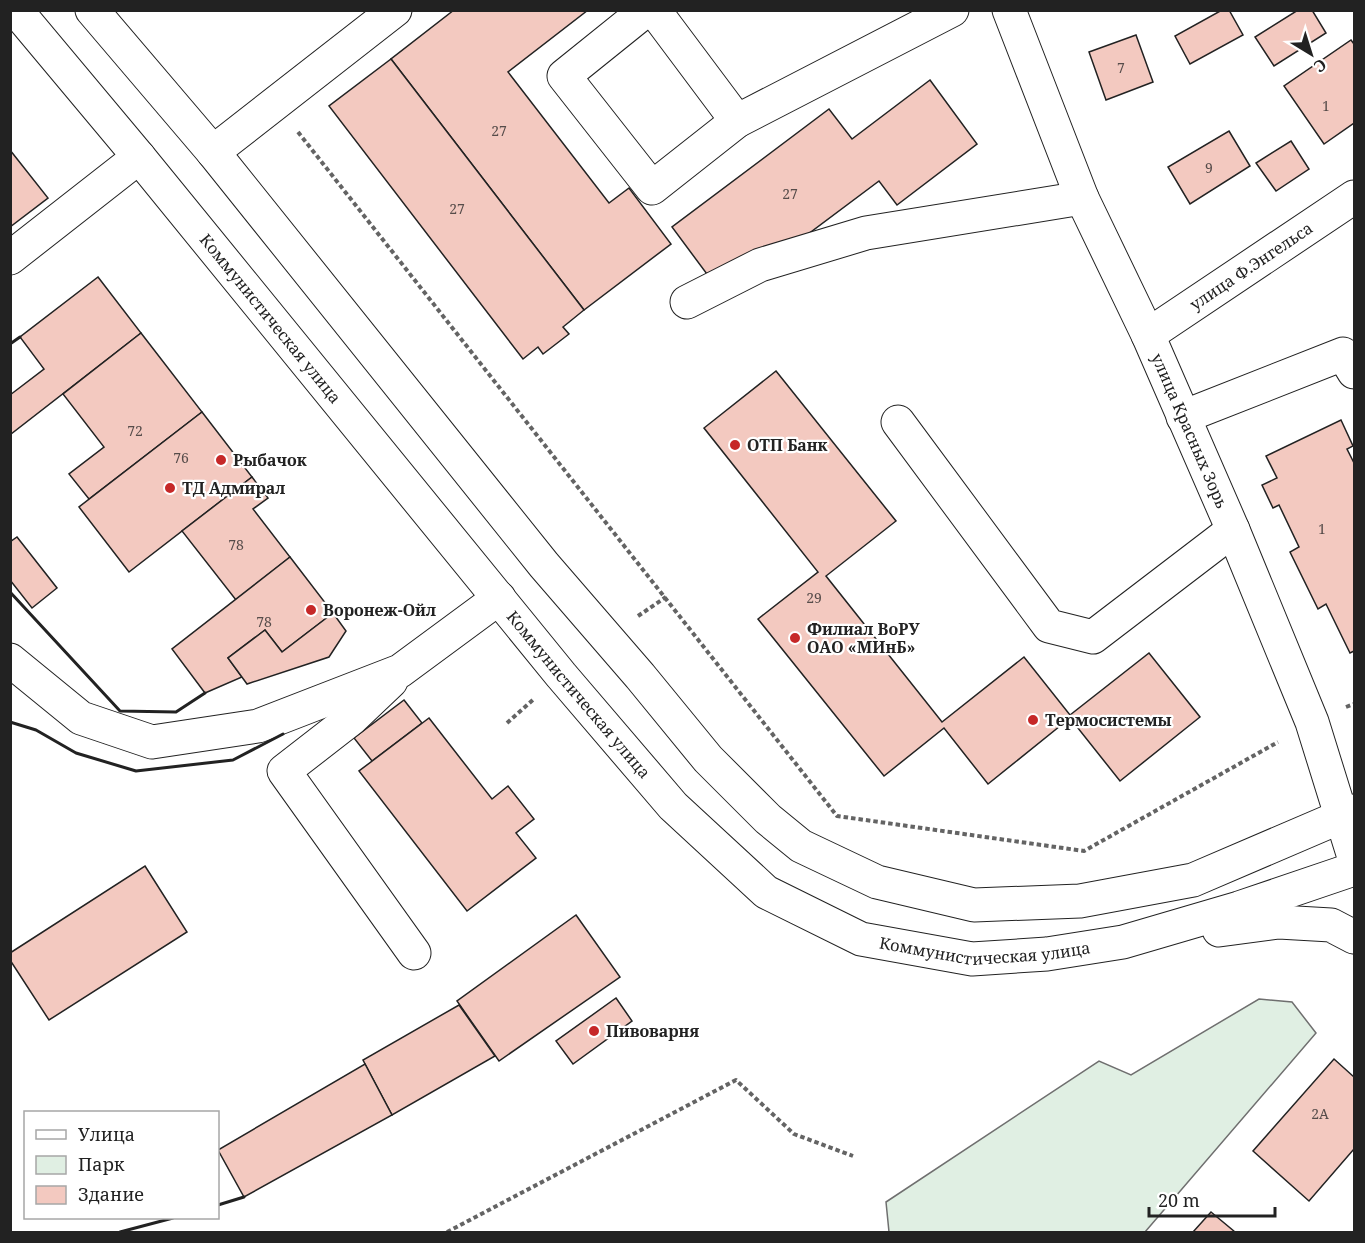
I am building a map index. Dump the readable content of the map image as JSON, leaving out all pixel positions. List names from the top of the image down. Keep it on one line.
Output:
{"streets":{"main road":["улица Ф.Энгельса","Коммунистическая улица","улица Красных Зорь"]},"crossings":[["улица Ф.Энгельса","улица Красных Зорь"]],"places":["ОТП Банк","Рыбачок","ТД Адмирал","Воронеж-Ойл","Филиал ВоРУ ОАО «МИнБ»","Термосистемы","Пивоварня"],"house_numbers":["7","1","27","9","27","27","72","76","1","78","29","78","2А"],"legend":["Улица","Парк","Здание"],"scale_bar":"20 m","north":"bottom right"}
